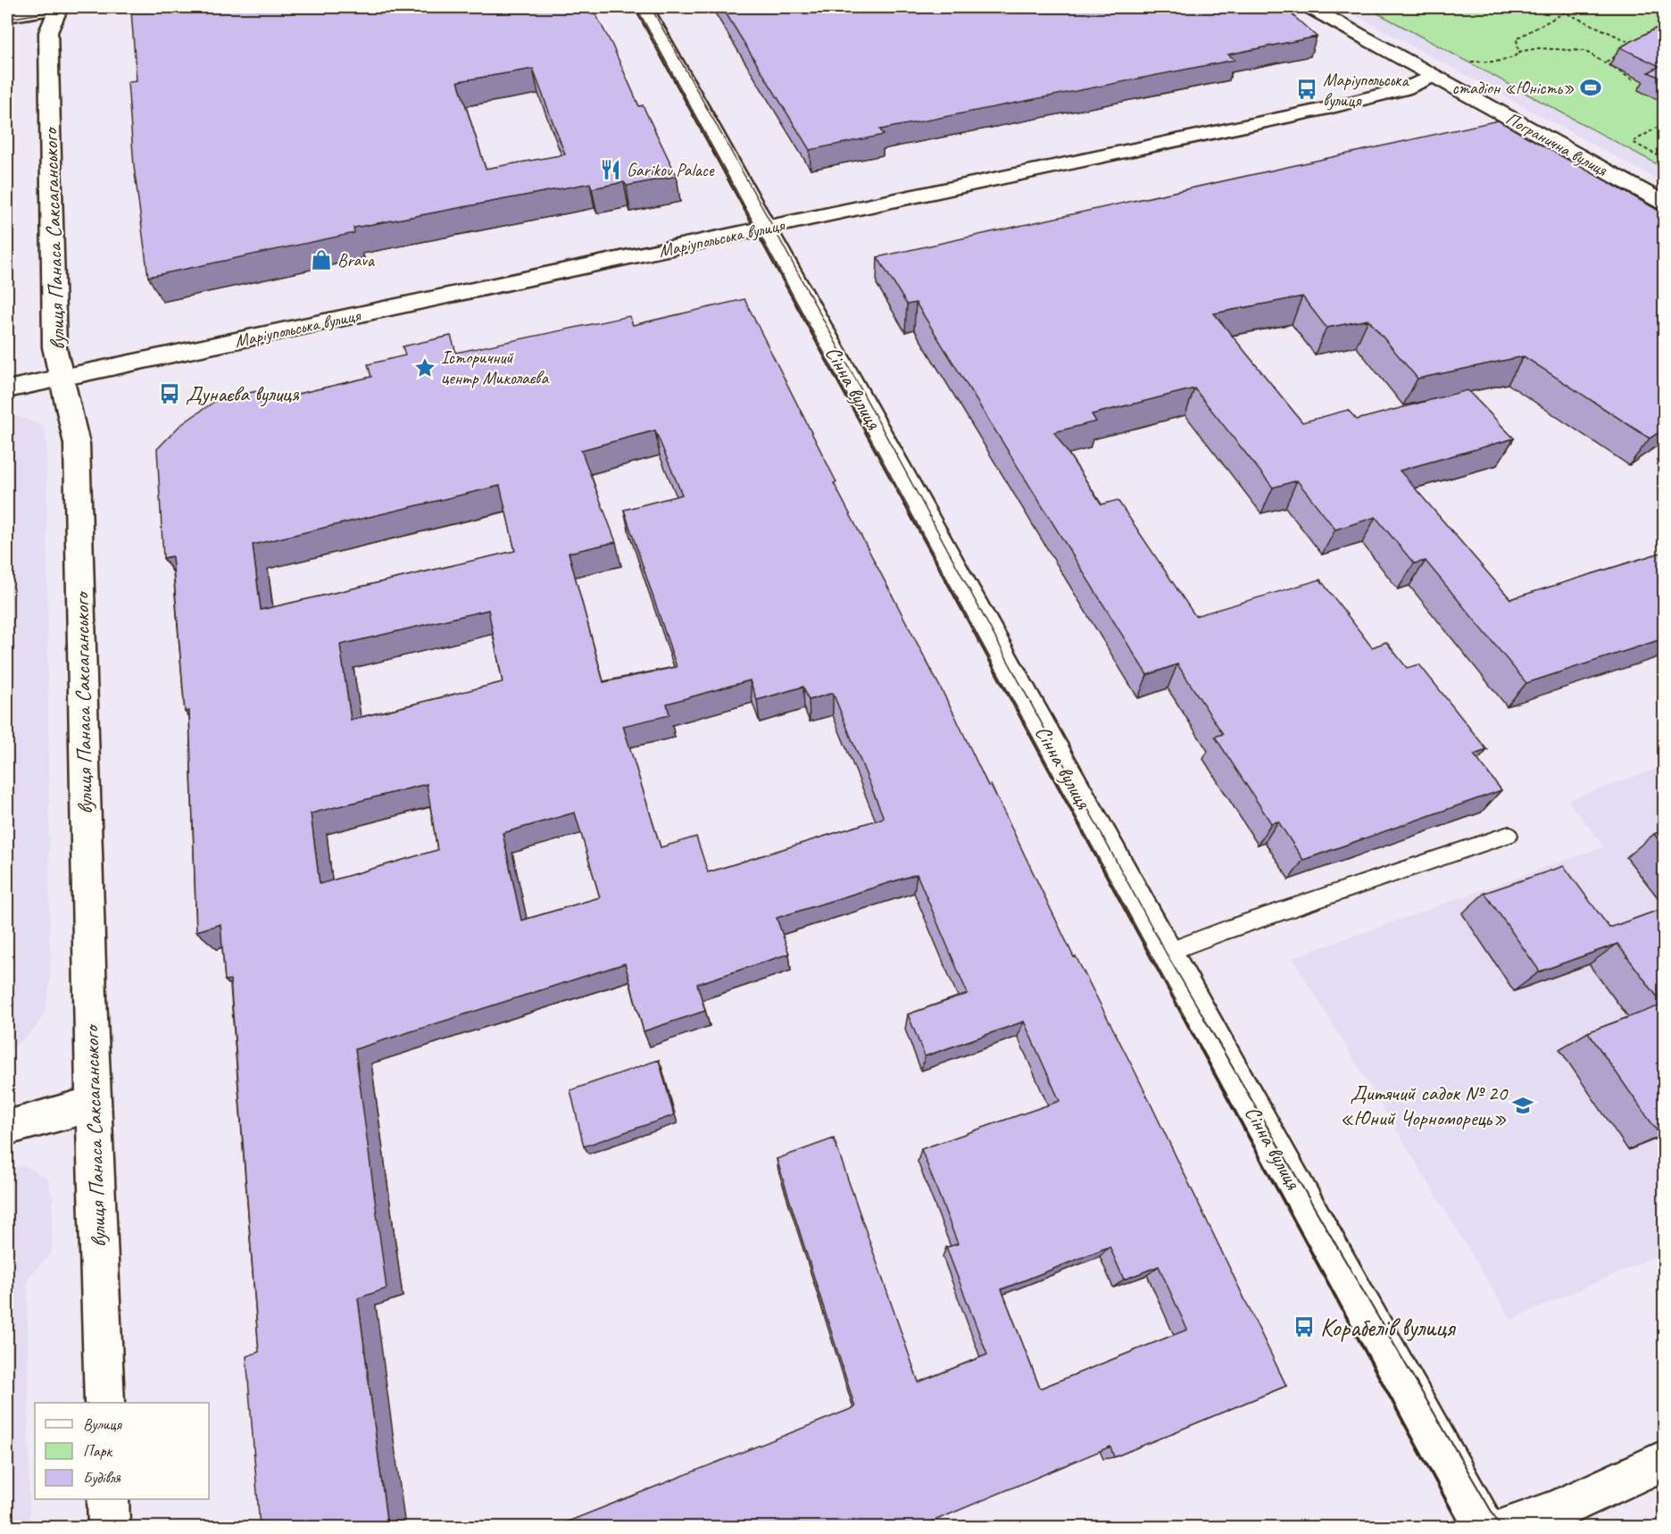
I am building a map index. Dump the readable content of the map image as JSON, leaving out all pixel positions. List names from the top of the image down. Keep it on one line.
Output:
{"streets":{"street":["Погранична вулиця","Маріупольська вулиця","вулиця Панаса Саксаганського","Сінна вулиця"]},"crossings":[["Погранична вулиця","Маріупольська вулиця"],["Маріупольська вулиця","вулиця Панаса Саксаганського"],["Маріупольська вулиця","Сінна вулиця"]],"places":{"sports":["стадіон «Юність»"],"bus stop":["Маріупольська вулиця","Дунаєва вулиця","Корабелів вулиця"],"restaurant":["Garikov Palace"],"shop":["Brava"],"place":["Історичний центр Миколаєва"],"school or university":["Дитячий садок № 20 «Юний Чорноморець»"]},"legend":["Вулиця","Парк","Будівля"]}
